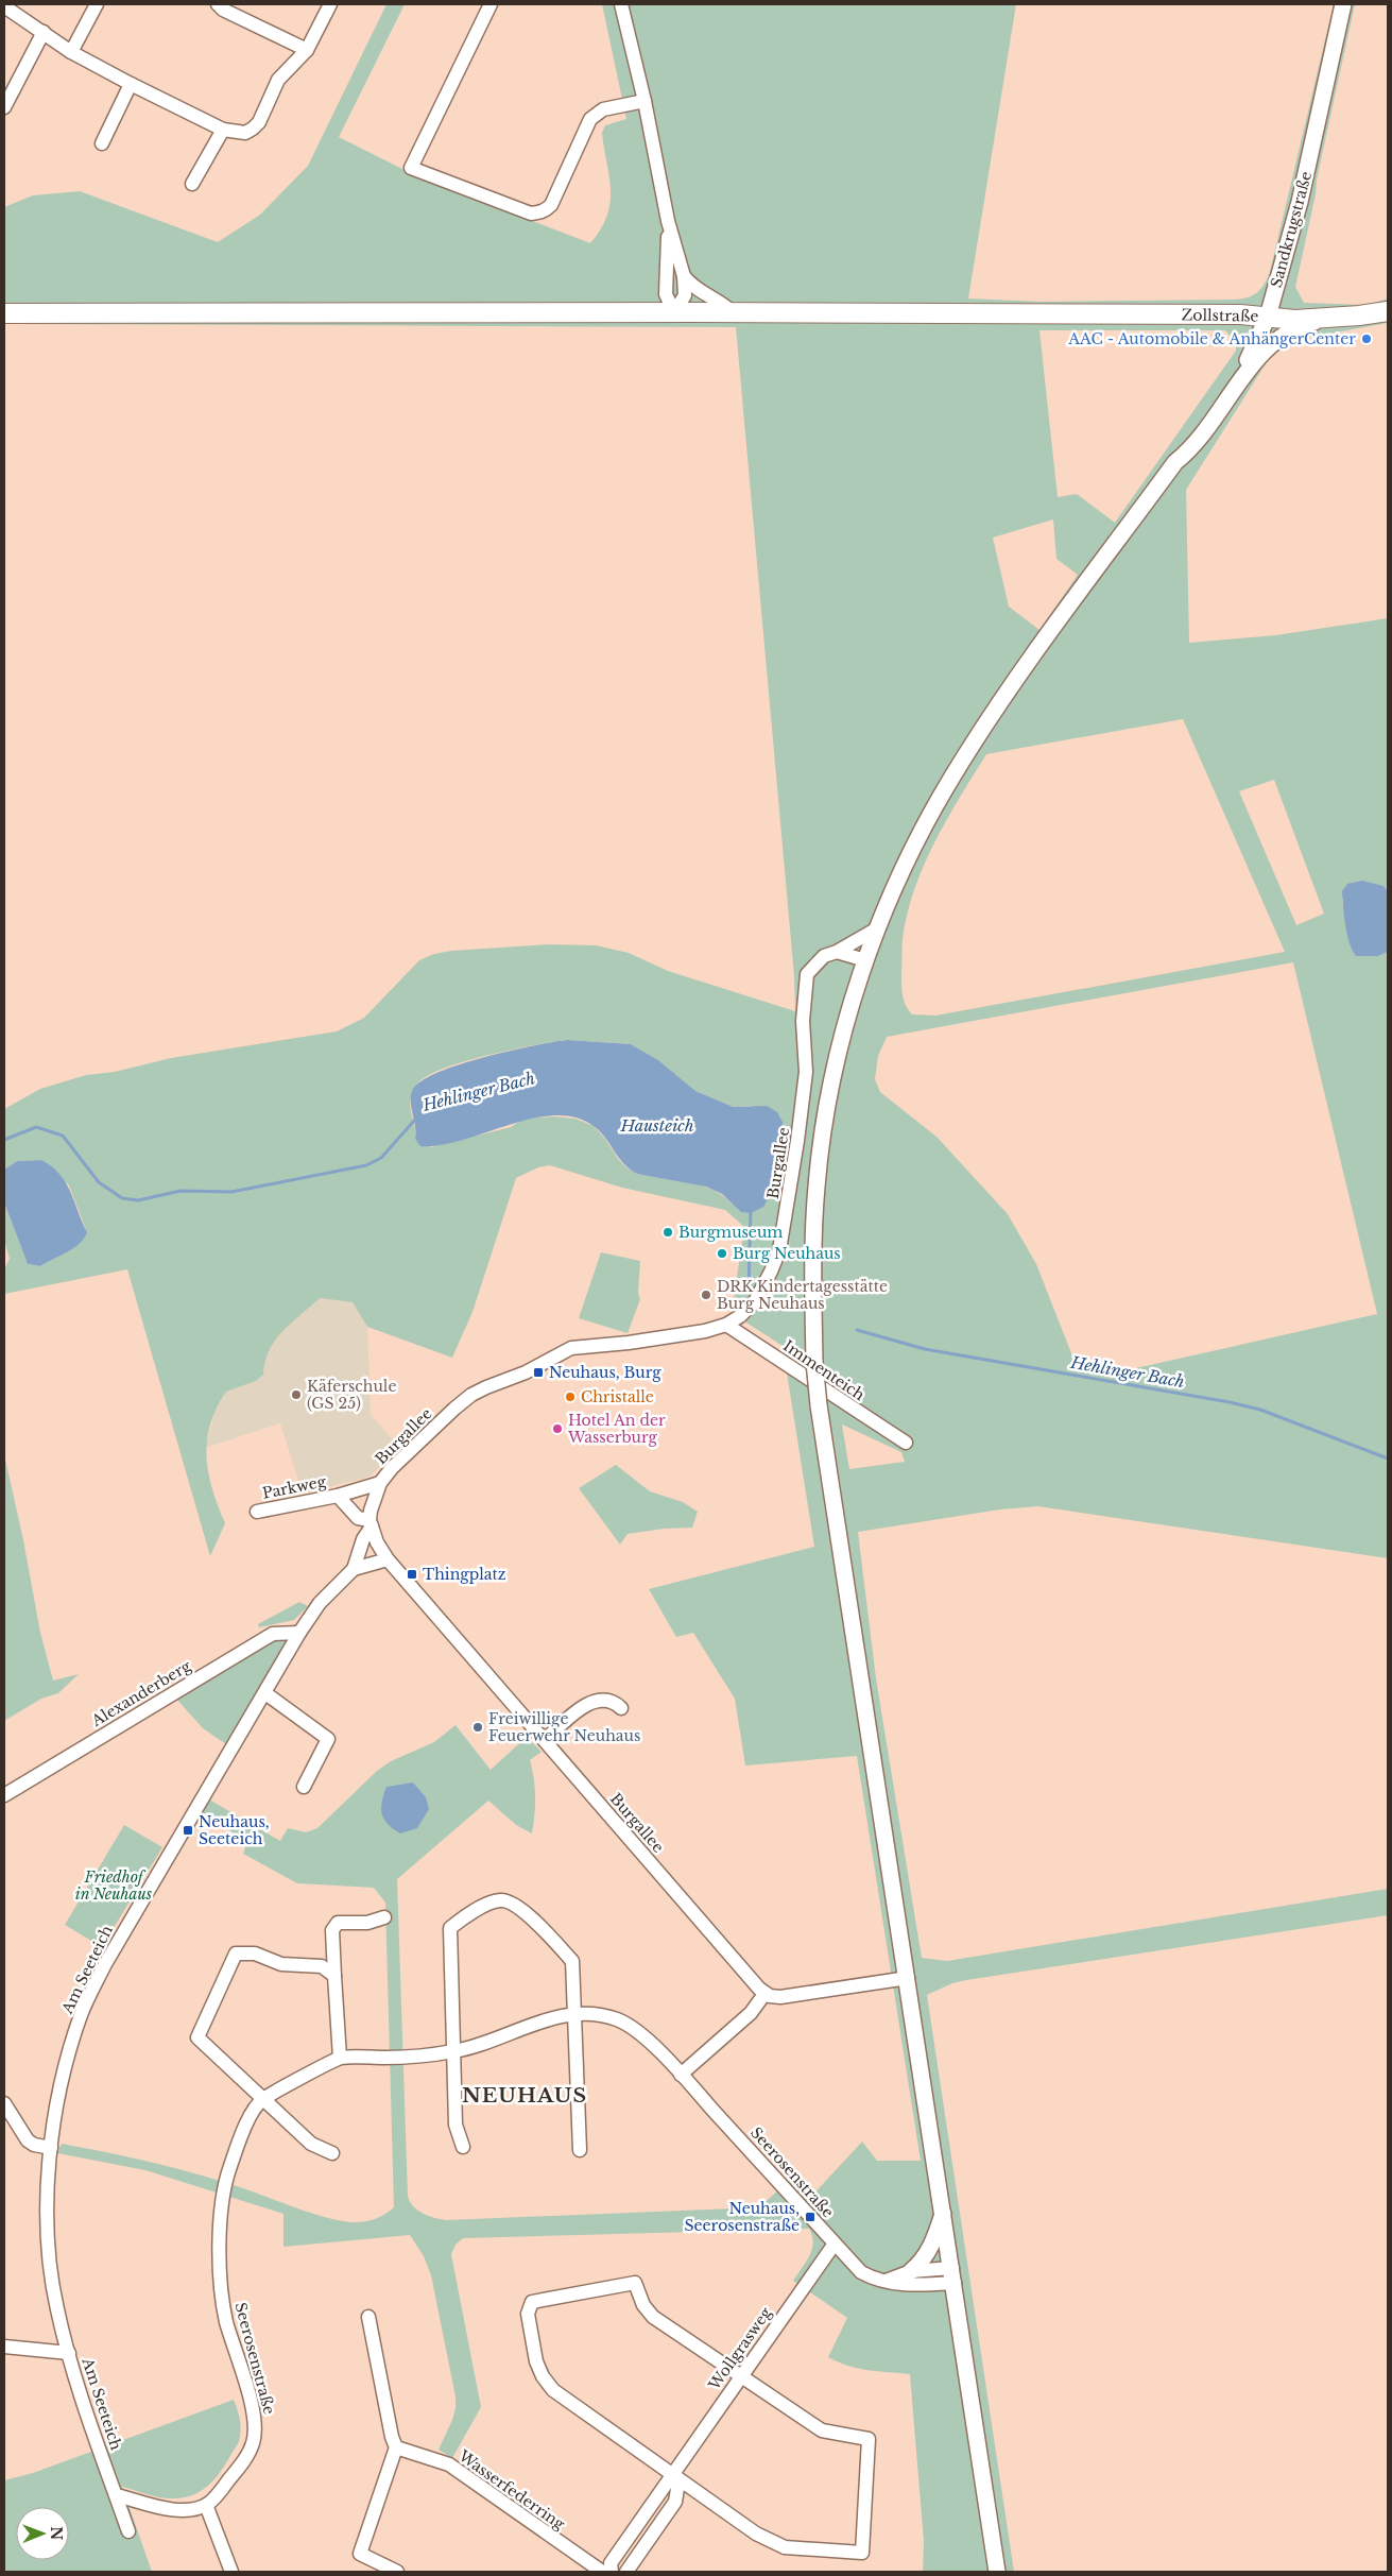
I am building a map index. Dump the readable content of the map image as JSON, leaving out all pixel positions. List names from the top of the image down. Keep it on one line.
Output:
{"streets":{"main road":["Zollstraße"],"street":["Sandkrugstraße","Burgallee","Immenteich","Parkweg","Alexanderberg","Am Seeteich","Seerosenstraße","Wollgrasweg","Wasserfederring"]},"crossings":[["Sandkrugstraße","Zollstraße"],["Burgallee","Immenteich"],["Burgallee","Parkweg"],["Burgallee","Am Seeteich"],["Parkweg","Am Seeteich"],["Alexanderberg","Am Seeteich"],["Seerosenstraße","Wollgrasweg"]],"districts":["NEUHAUS"],"water":["Hehlinger Bach","Hausteich"],"parks":["Friedhof in Neuhaus"],"places":{"other":["AAC - Automobile & AnhängerCenter","Burgmuseum","Burg Neuhaus","DRK Kindertagesstätte Burg Neuhaus","Käferschule (GS 25)","Christalle","Hotel An der Wasserburg","Freiwillige Feuerwehr Neuhaus"],"transit":["Neuhaus, Burg","Thingplatz","Neuhaus, Seeteich","Neuhaus, Seerosenstraße"]},"north":"right"}
